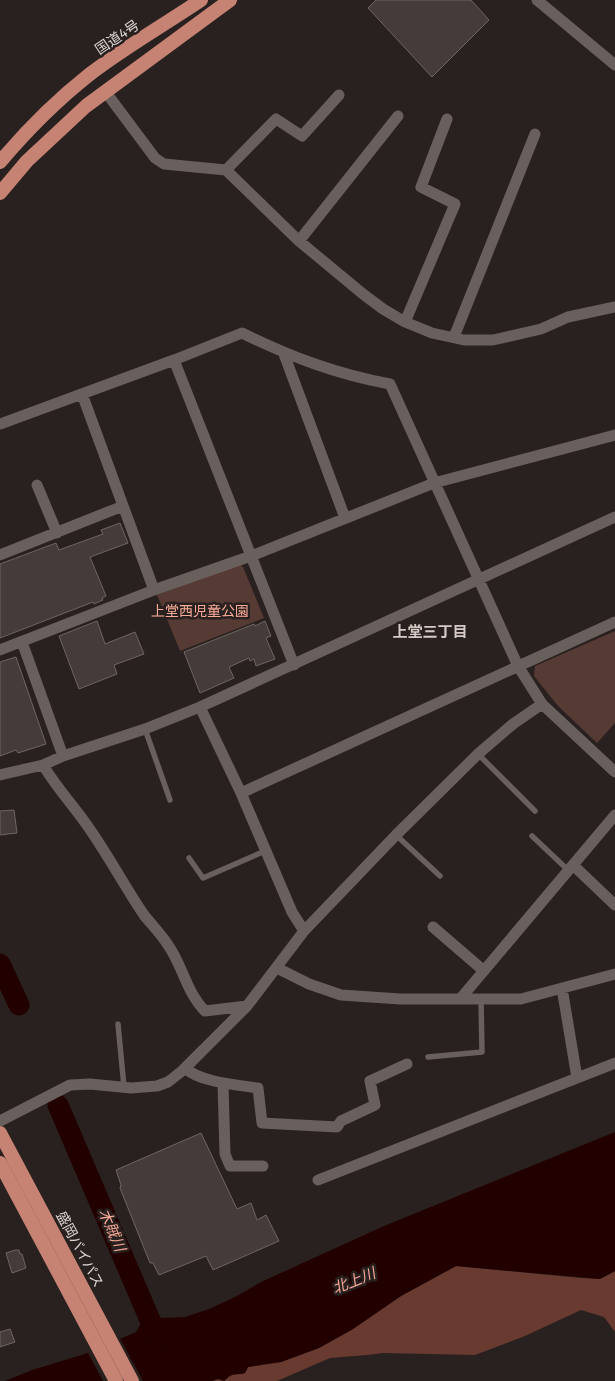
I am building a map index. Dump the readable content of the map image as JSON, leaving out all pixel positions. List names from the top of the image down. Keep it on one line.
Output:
{"streets":{"highway":["国道4号","盛岡バイパス"]},"districts":["上堂三丁目"],"water":["木賊川","北上川"],"parks":["上堂西児童公園"]}
